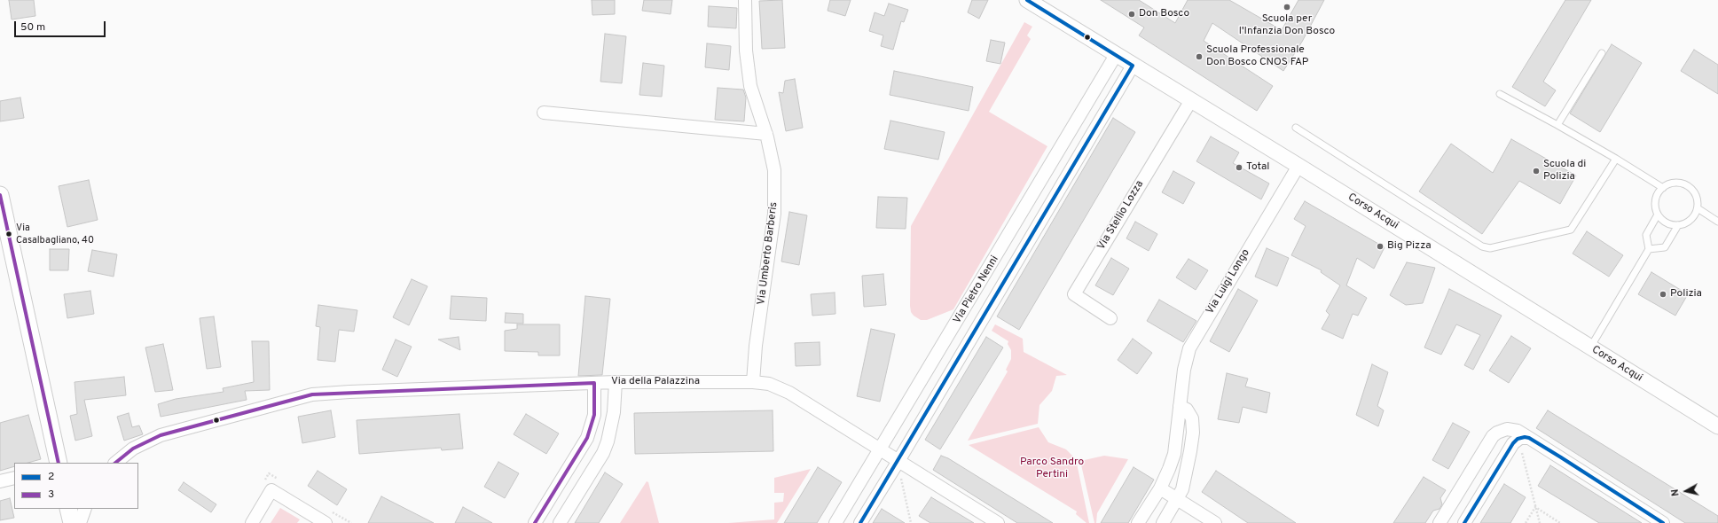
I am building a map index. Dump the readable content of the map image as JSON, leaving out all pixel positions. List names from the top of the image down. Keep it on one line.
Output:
{"streets":{"street":["Corso Acqui","Via Stellio Lozza","Via Umberto Barberis","Via Luigi Longo","Via Pietro Nenni","Via della Palazzina"]},"crossings":[["Corso Acqui","Via Stellio Lozza"],["Corso Acqui","Via Luigi Longo"],["Corso Acqui","Via Pietro Nenni"],["Via Umberto Barberis","Via della Palazzina"],["Via Pietro Nenni","Via della Palazzina"]],"parks":["Parco Sandro Pertini"],"places":["Scuola per l'Infanzia Don Bosco","Don Bosco","Scuola Professionale Don Bosco CNOS FAP","Total","Scuola di Polizia","Via Casalbagliano, 40","Big Pizza","Polizia"],"lines":["transit line 2","transit line 3"],"legend":["2","3"],"scale_bar":"50 m","north":"left"}
